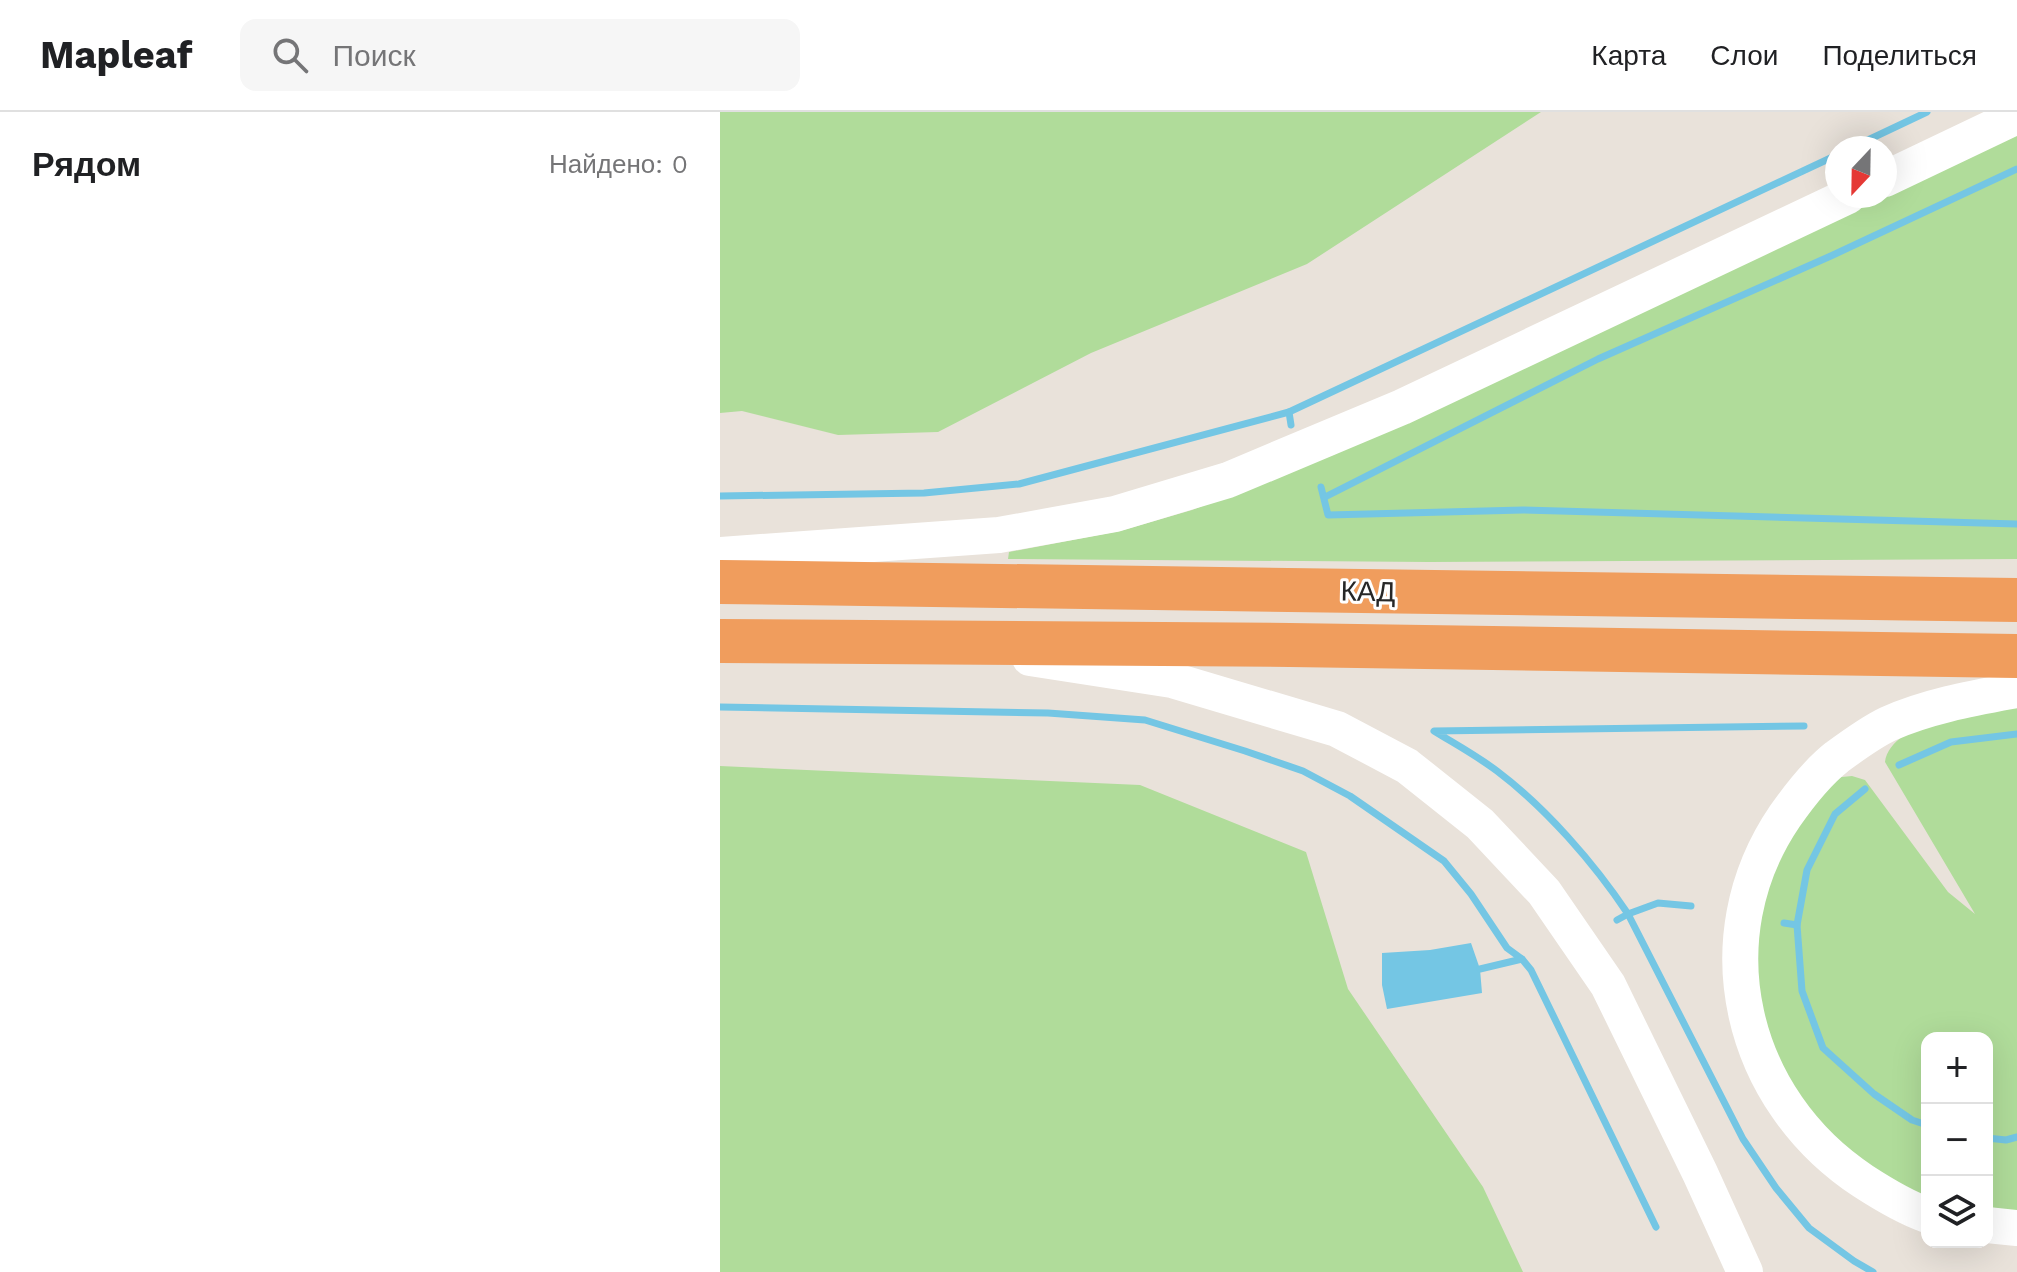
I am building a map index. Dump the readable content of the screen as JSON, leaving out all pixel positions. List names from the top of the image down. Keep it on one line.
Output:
{"streets":{"highway":["КАД"]},"north":"bottom","page":{"header":"Mapleaf","search":"Поиск","nav":["Карта","Слои","Поделиться"],"heading":["Рядом","Найдено: 0"],"map_buttons":["+","−"]}}
